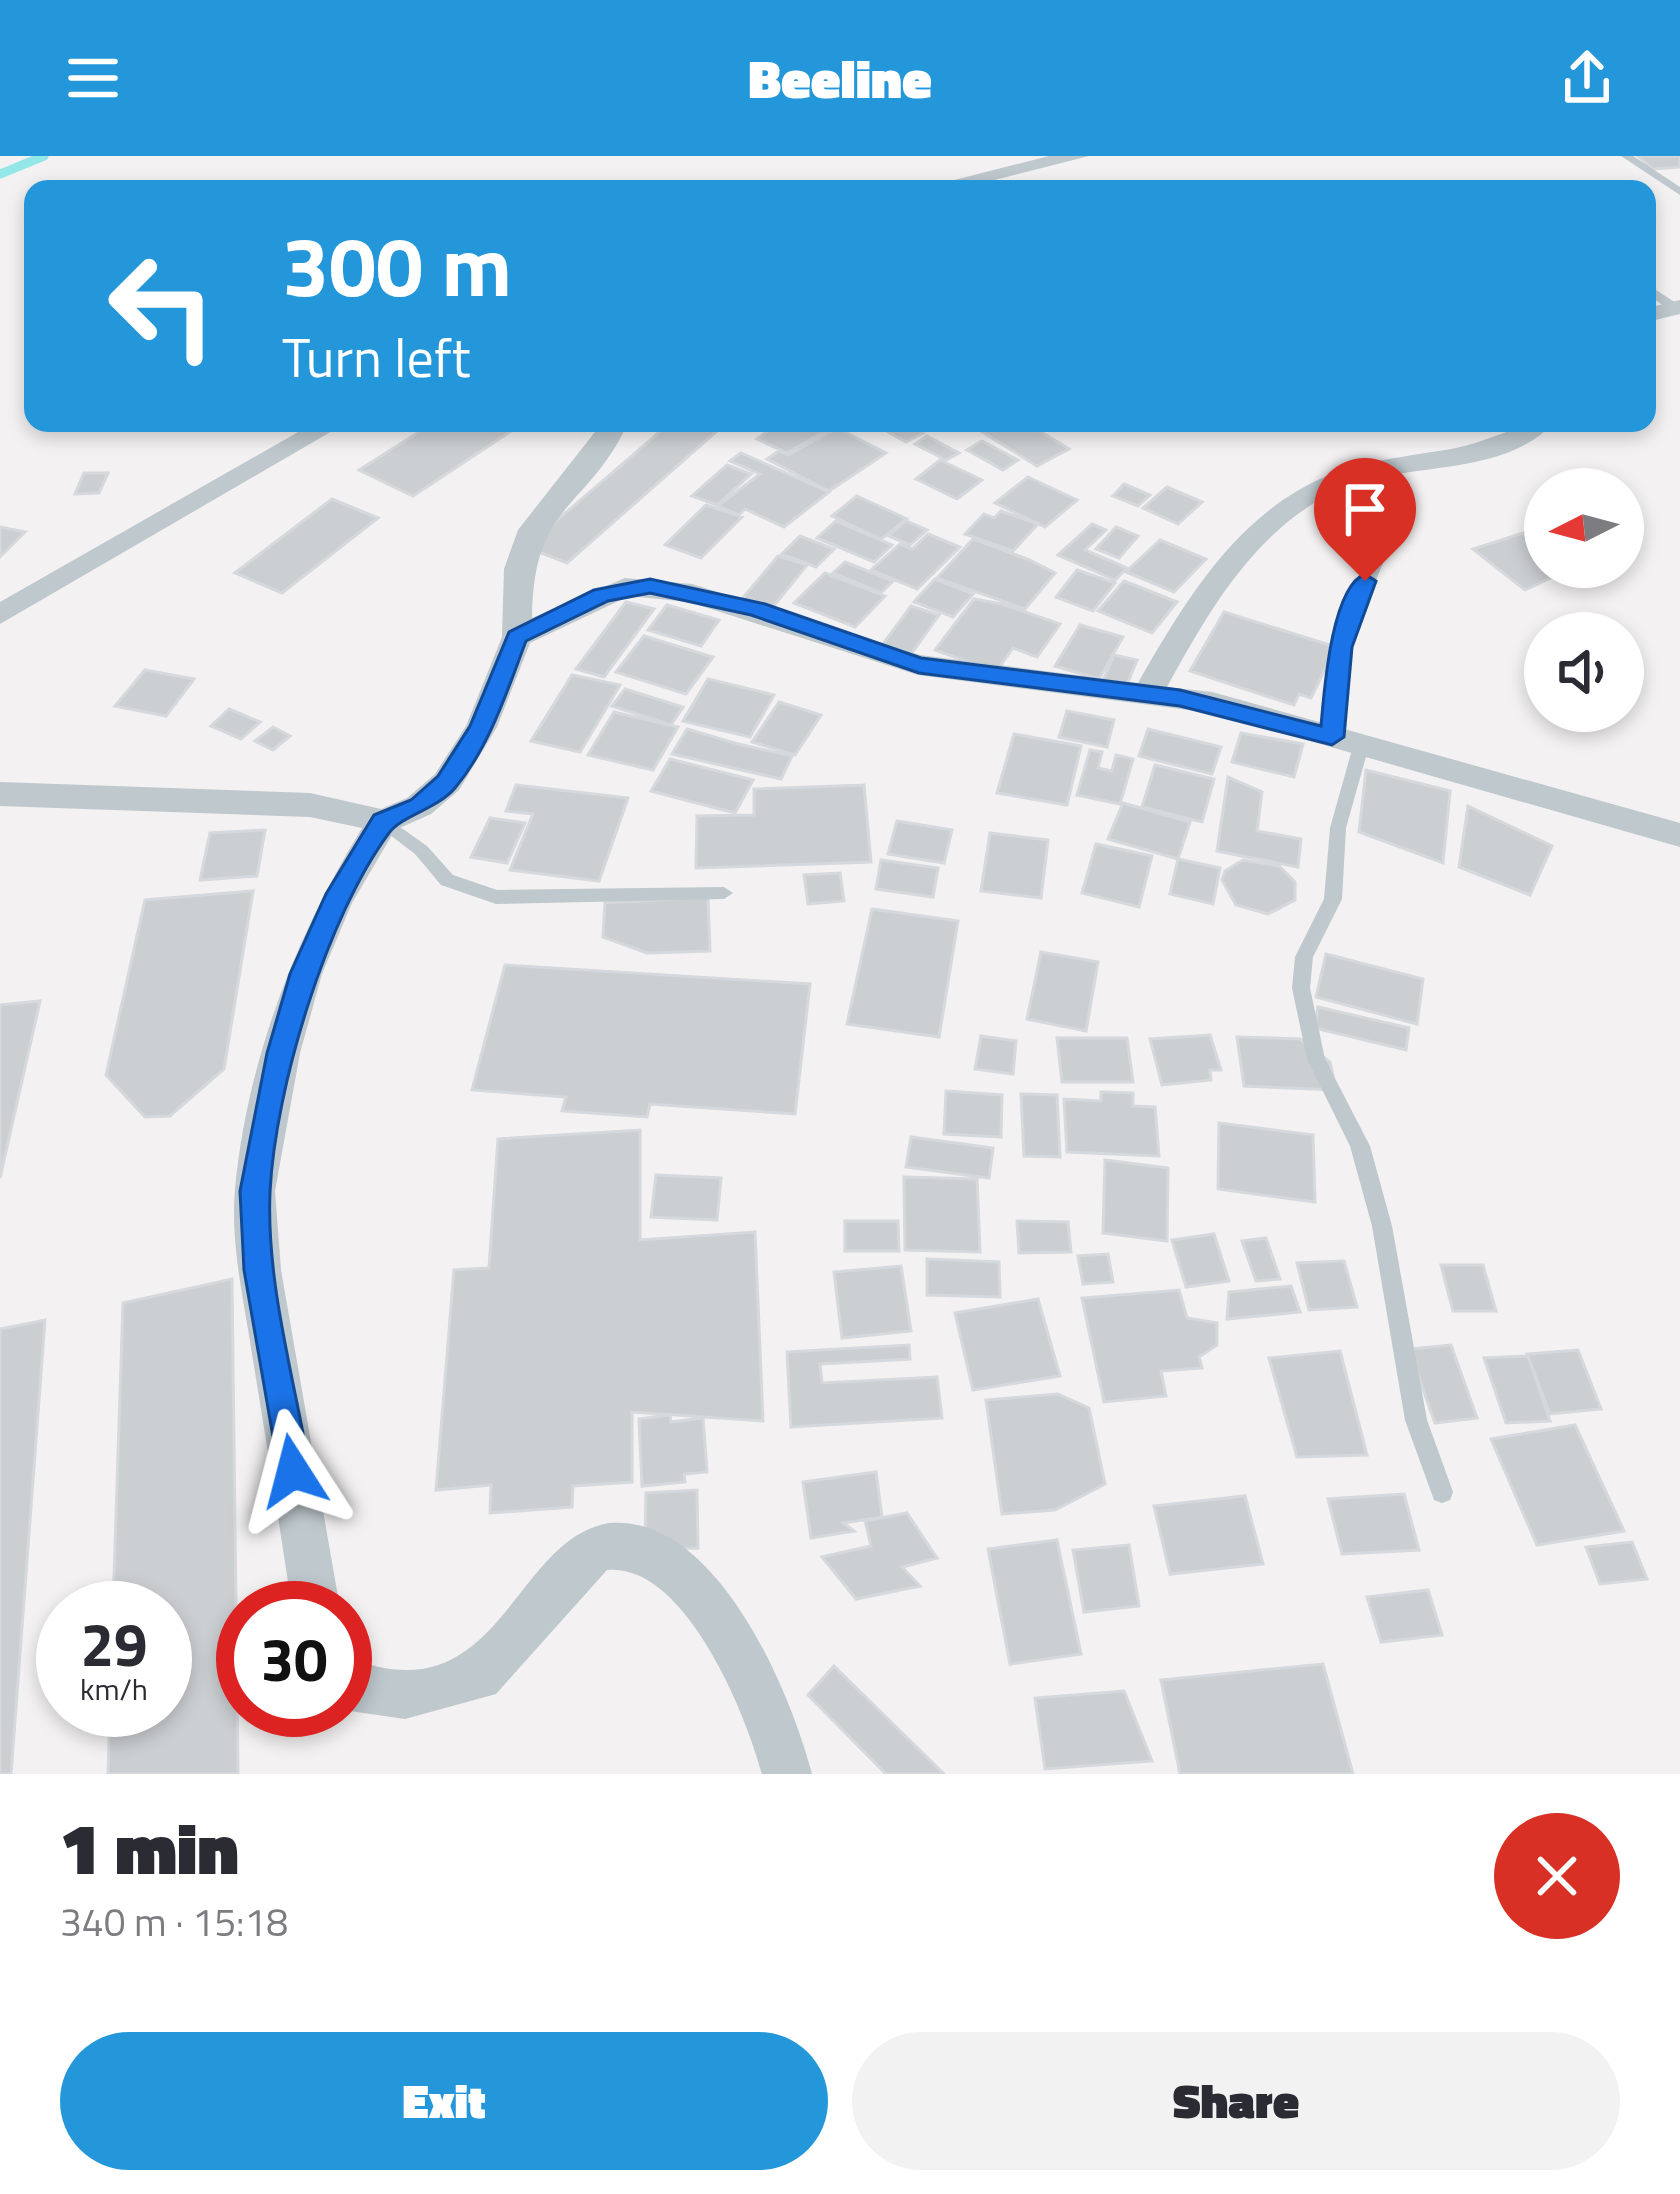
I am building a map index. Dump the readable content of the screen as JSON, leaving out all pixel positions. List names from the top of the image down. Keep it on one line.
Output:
{"north":"left","page":{"header":"Beeline","turn":["300 m","Turn left"],"speed":"29 km/h","limit":"30","heading":["1 min","340 m · 15:18"],"buttons":["Exit","Share"]}}
